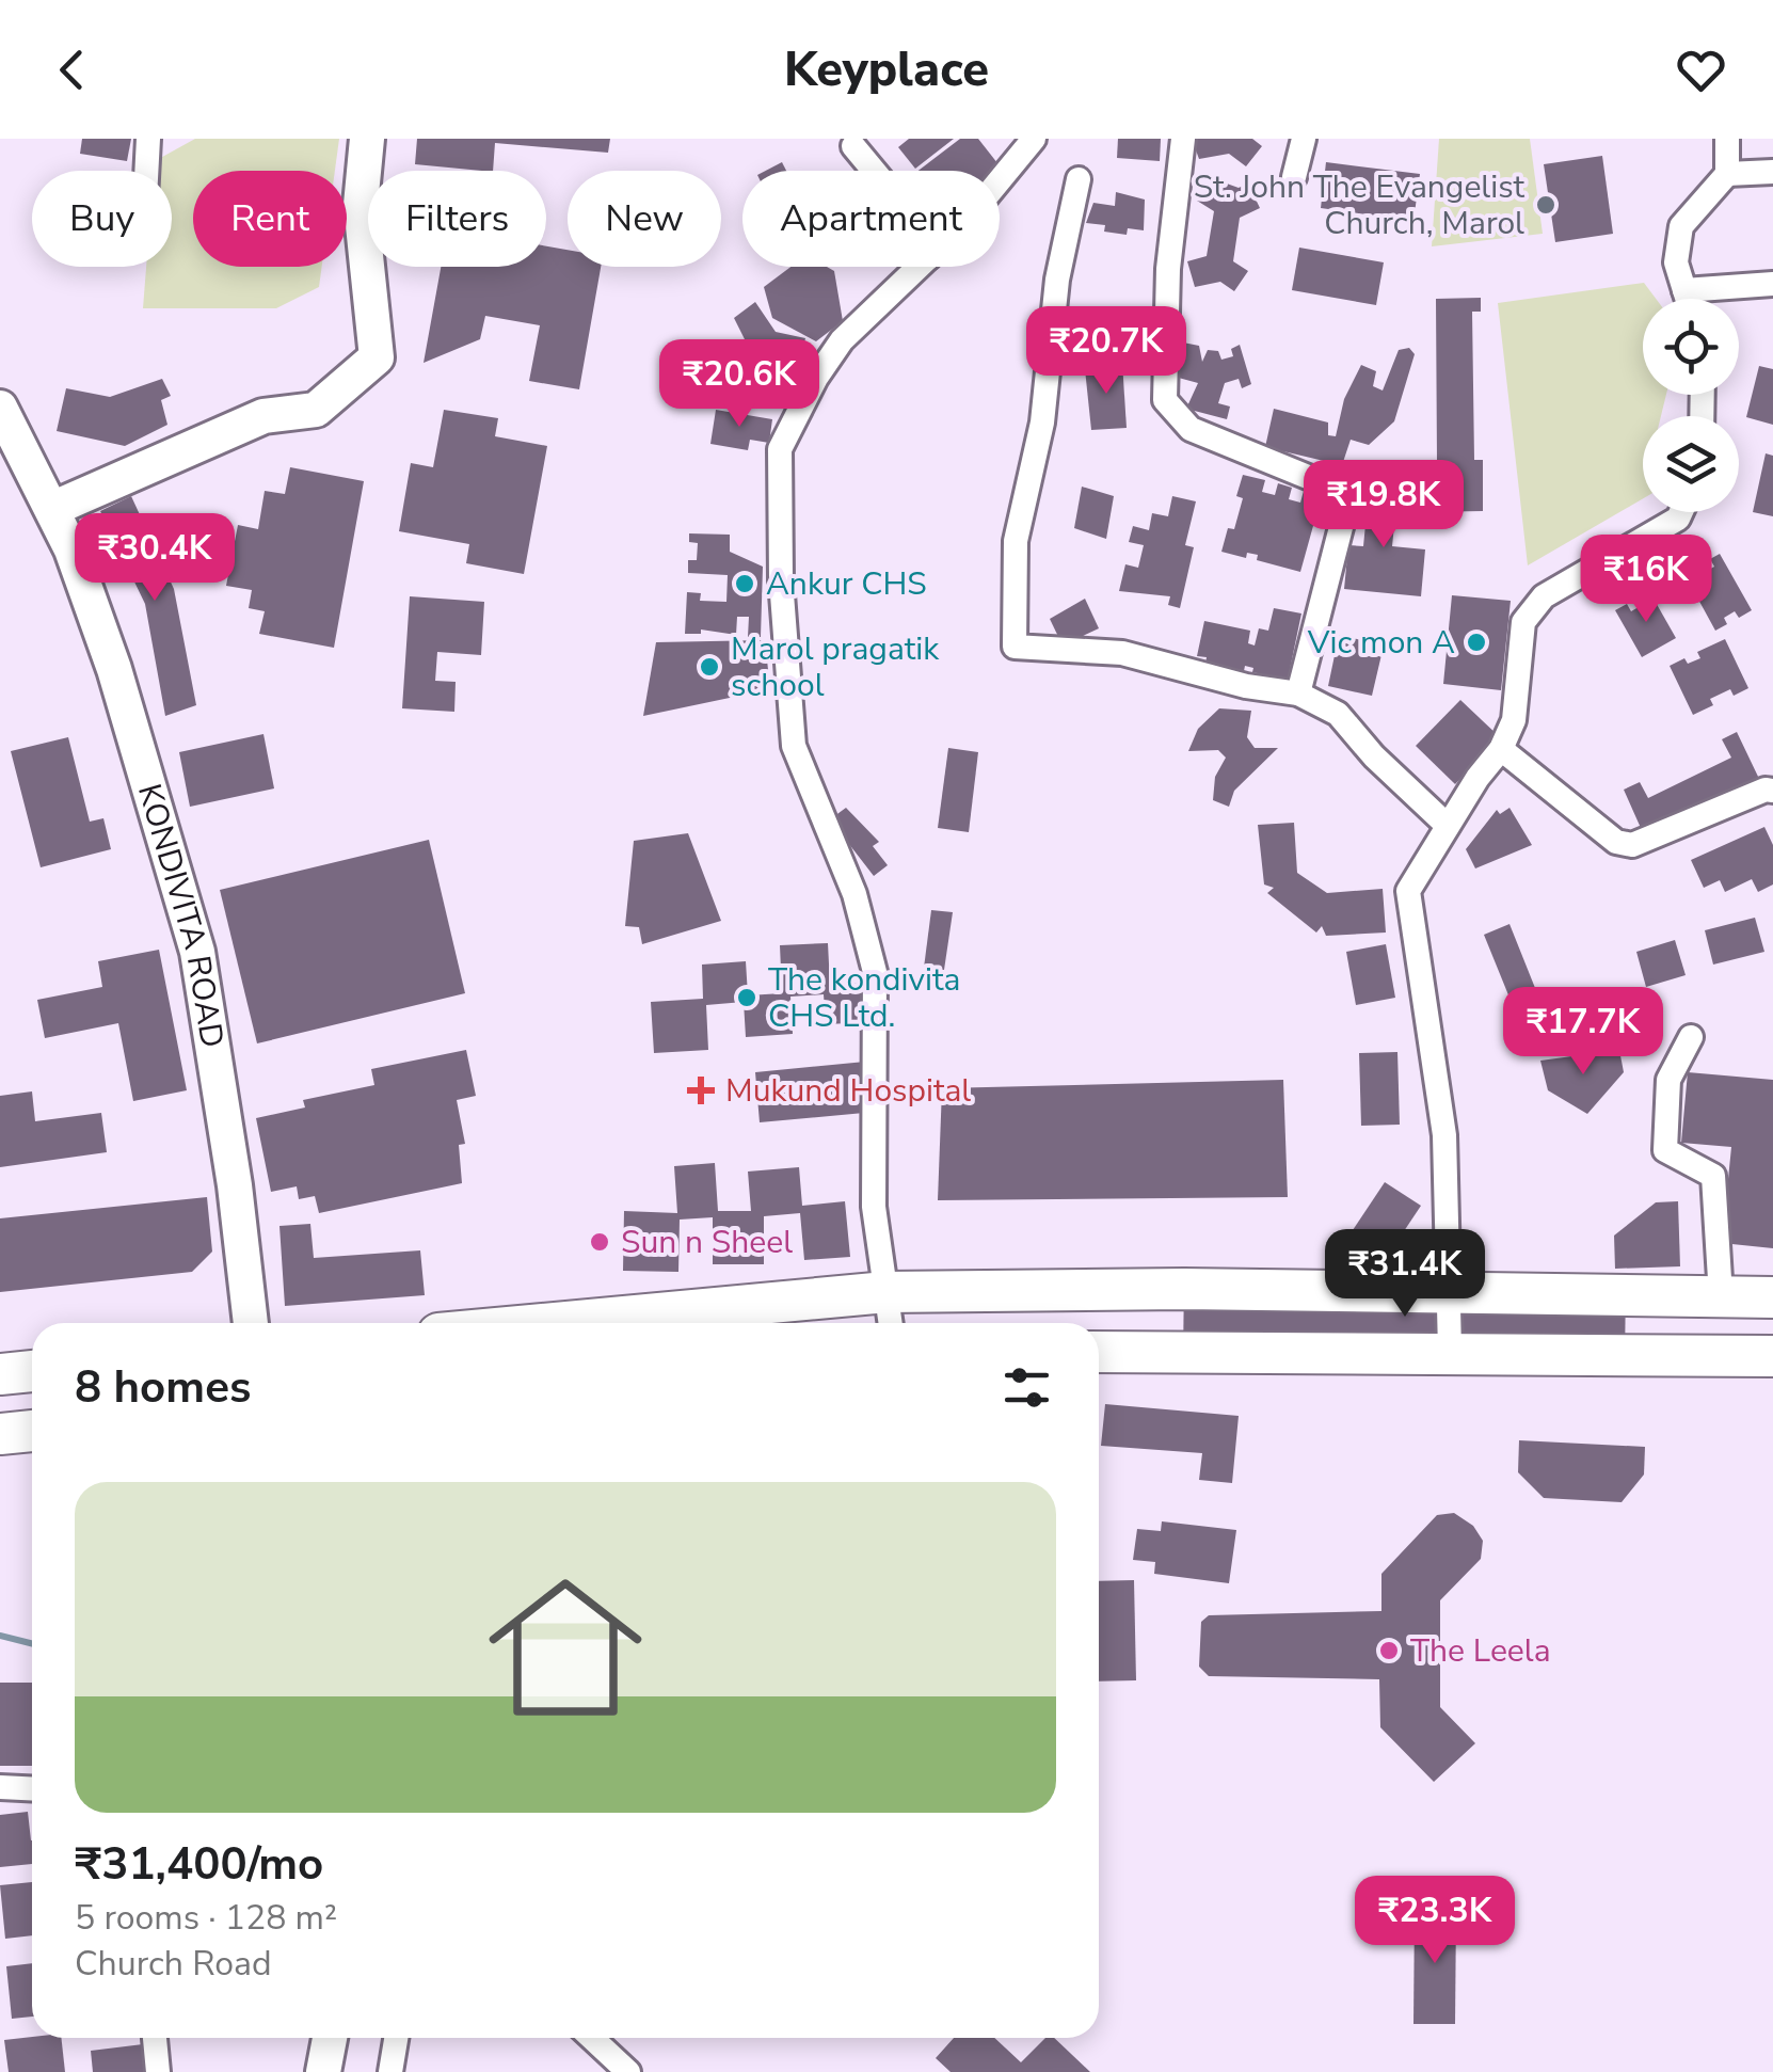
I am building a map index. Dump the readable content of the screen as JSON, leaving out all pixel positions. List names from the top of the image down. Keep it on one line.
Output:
{"streets":{"street":["KONDIVITA ROAD"]},"places":{"other":["St. John The Evangelist Church, Marol","Ankur CHS","Vic mon A","Marol pragatik school","The kondivita CHS Ltd.","Sun n Sheel","The Leela"],"health":["Mukund Hospital"]},"page":{"header":"Keyplace","chip":["Buy","Rent","Filters","New","Apartment"],"price":["₹20.7K","₹20.6K","₹19.8K","₹30.4K","₹16K","₹17.7K","₹31.4K","₹23.3K"],"heading":"8 homes","list":[{"name":"₹31,400/mo","note":"5 rooms · 128 m² · Church Road"}]}}
